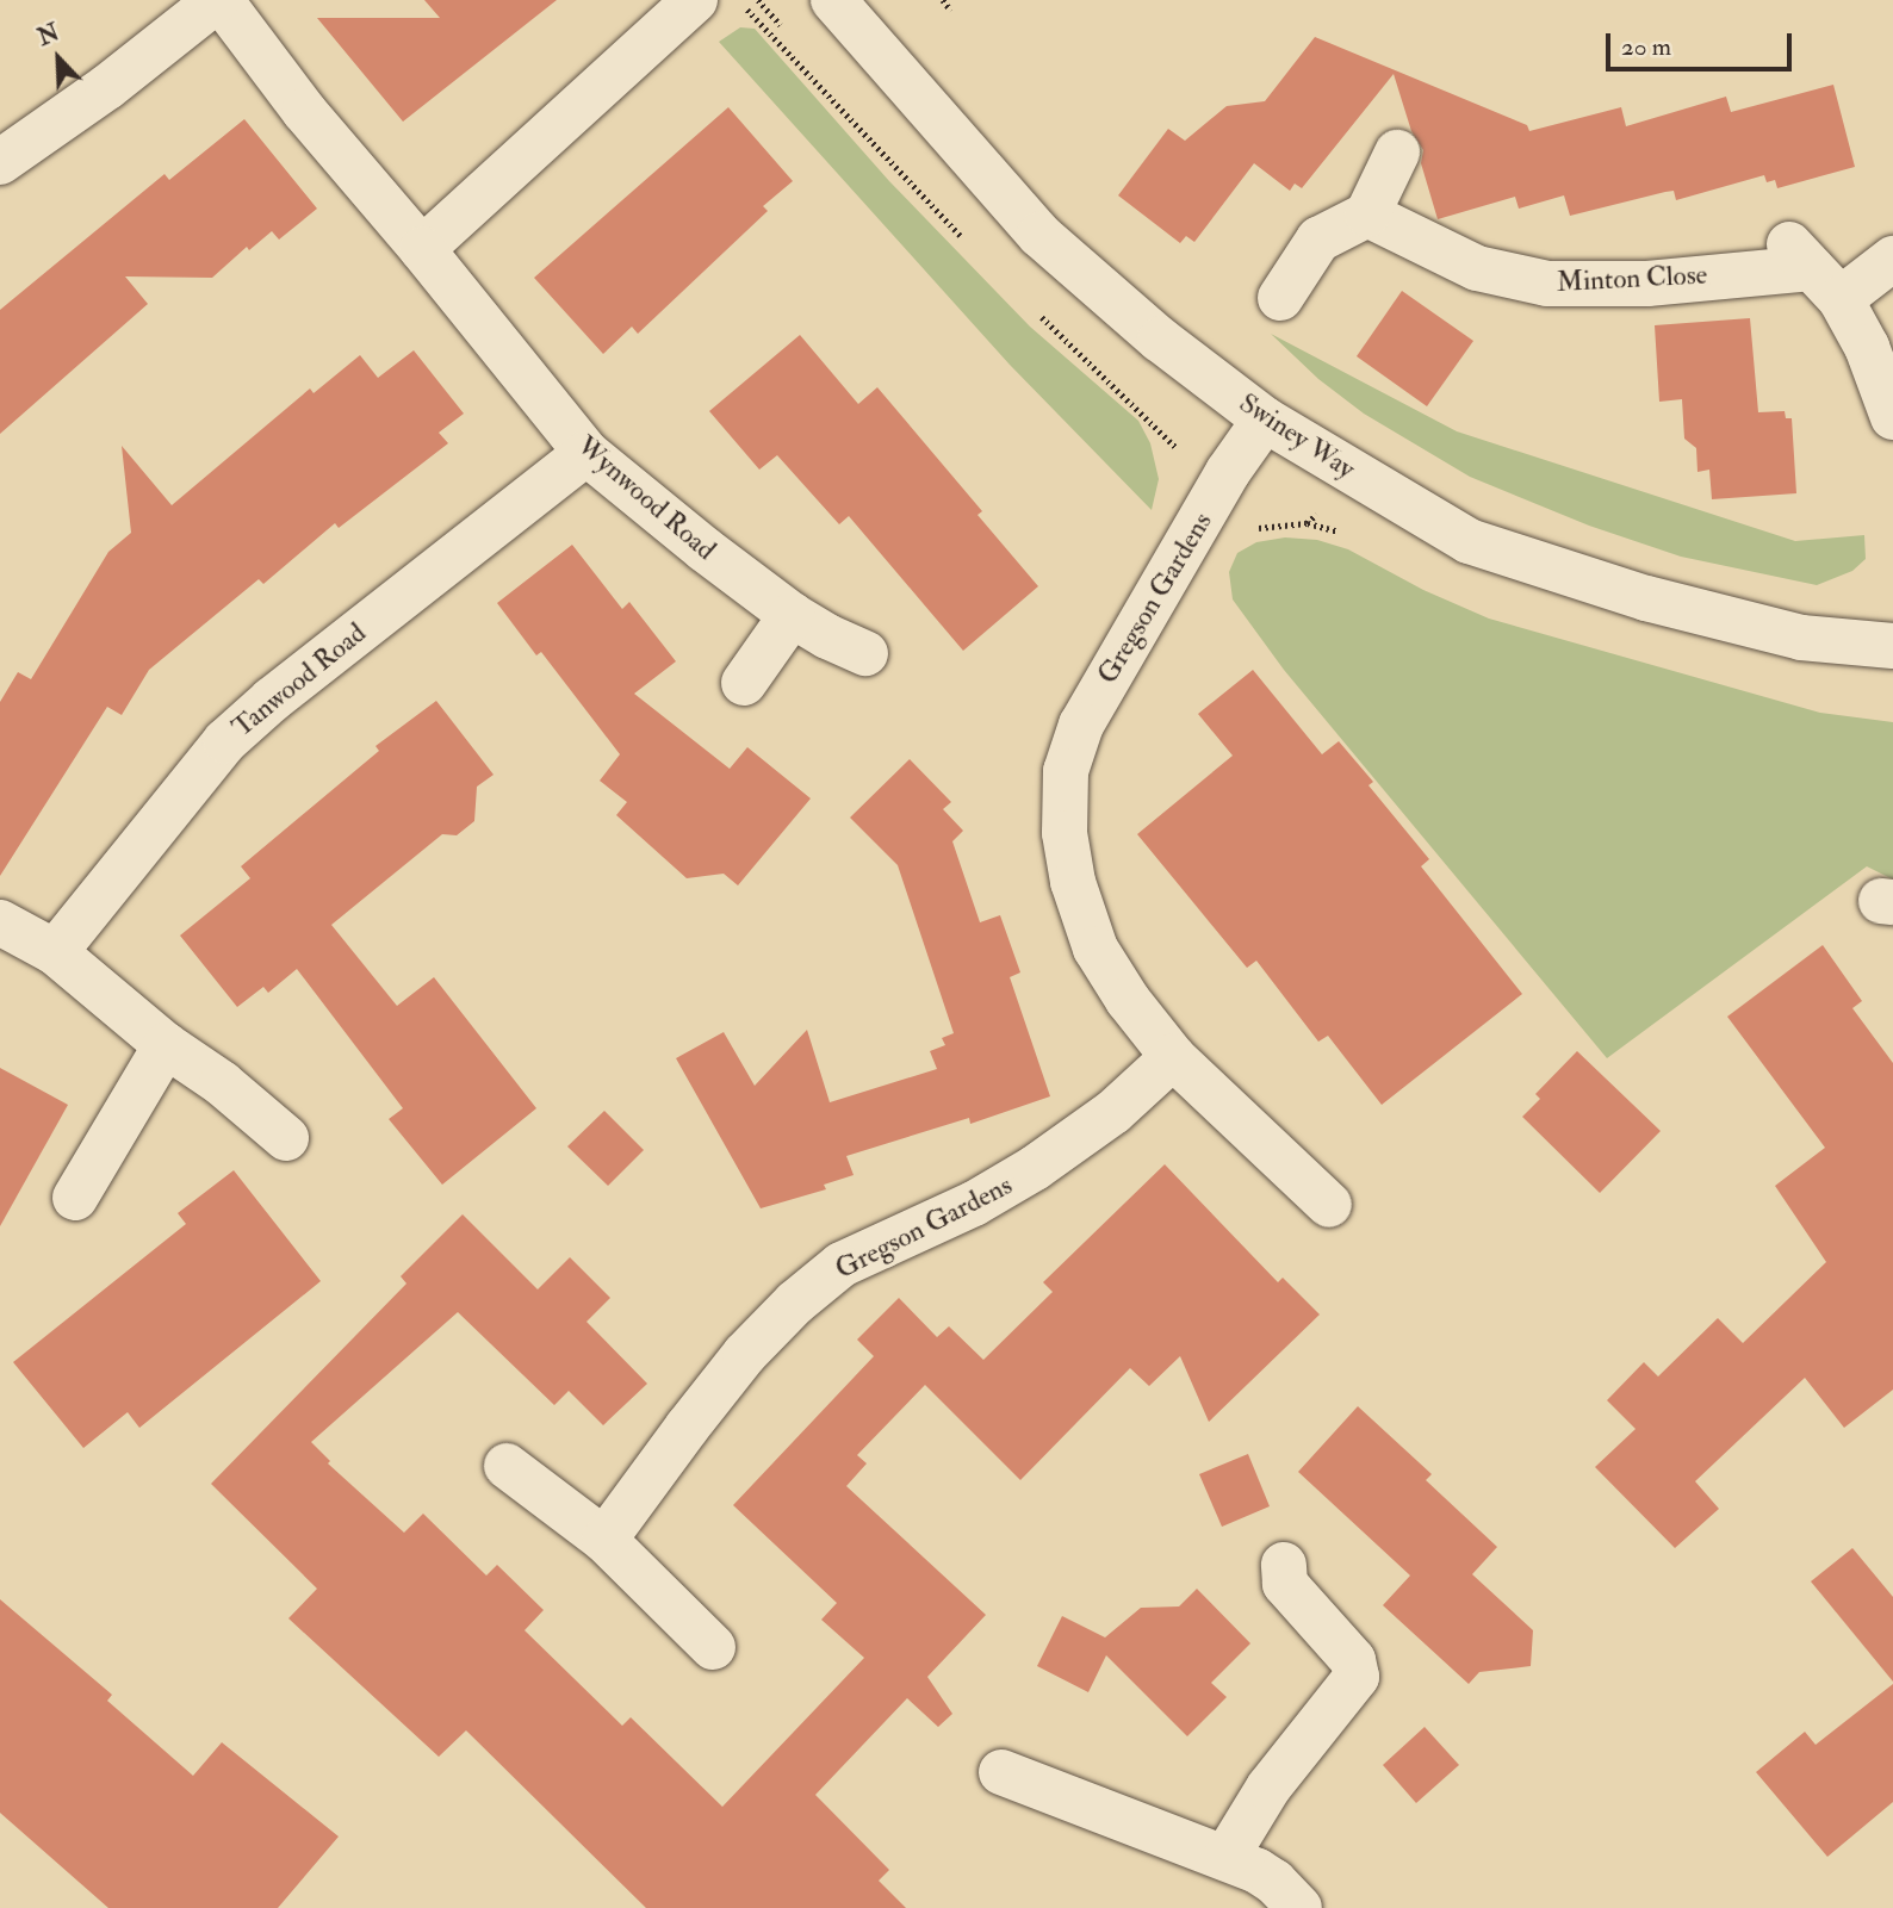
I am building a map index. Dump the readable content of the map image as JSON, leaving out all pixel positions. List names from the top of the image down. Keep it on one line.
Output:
{"streets":{"street":["Minton Close","Swiney Way","Wynwood Road","Gregson Gardens","Tanwood Road"]},"crossings":[["Swiney Way","Gregson Gardens"],["Wynwood Road","Tanwood Road"]],"scale_bar":"20 m","north":"top left"}
